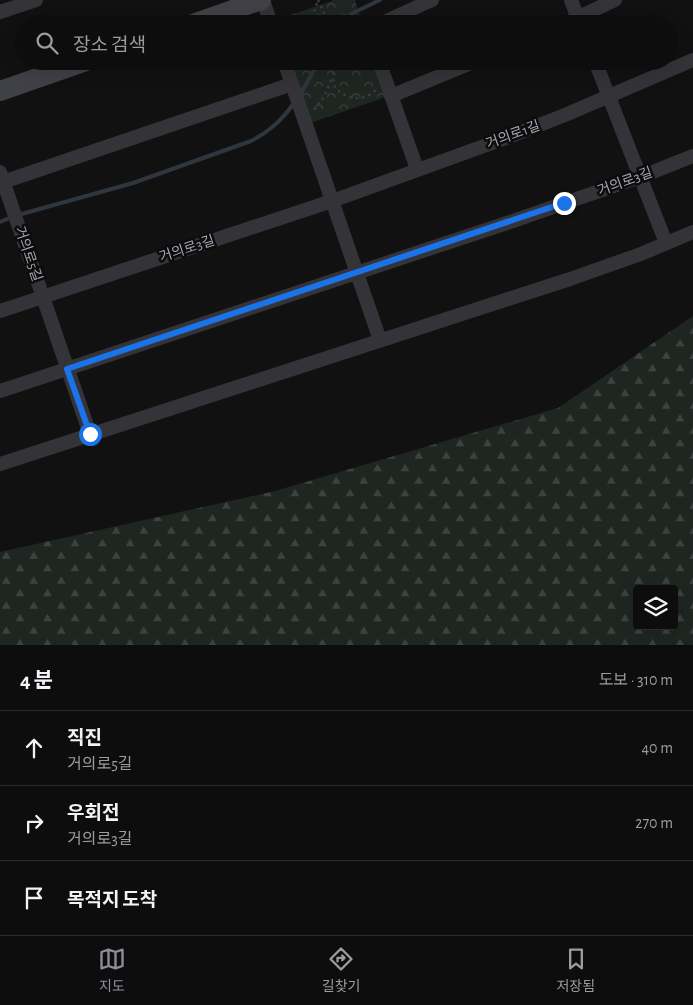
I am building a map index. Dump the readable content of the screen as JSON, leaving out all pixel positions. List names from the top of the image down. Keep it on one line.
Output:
{"streets":{"street":["거의로1길","거의로3길","거의로5길"]},"crossings":[["거의로1길","거의로3길"],["거의로3길","거의로5길"]],"page":{"search":"장소 검색","heading":["4 분","도보 · 310 m"],"list":[["직진","거의로5길","40 m"],["우회전","거의로3길","270 m"],"목적지 도착"],"nav":["지도","길찾기","저장됨"]}}
